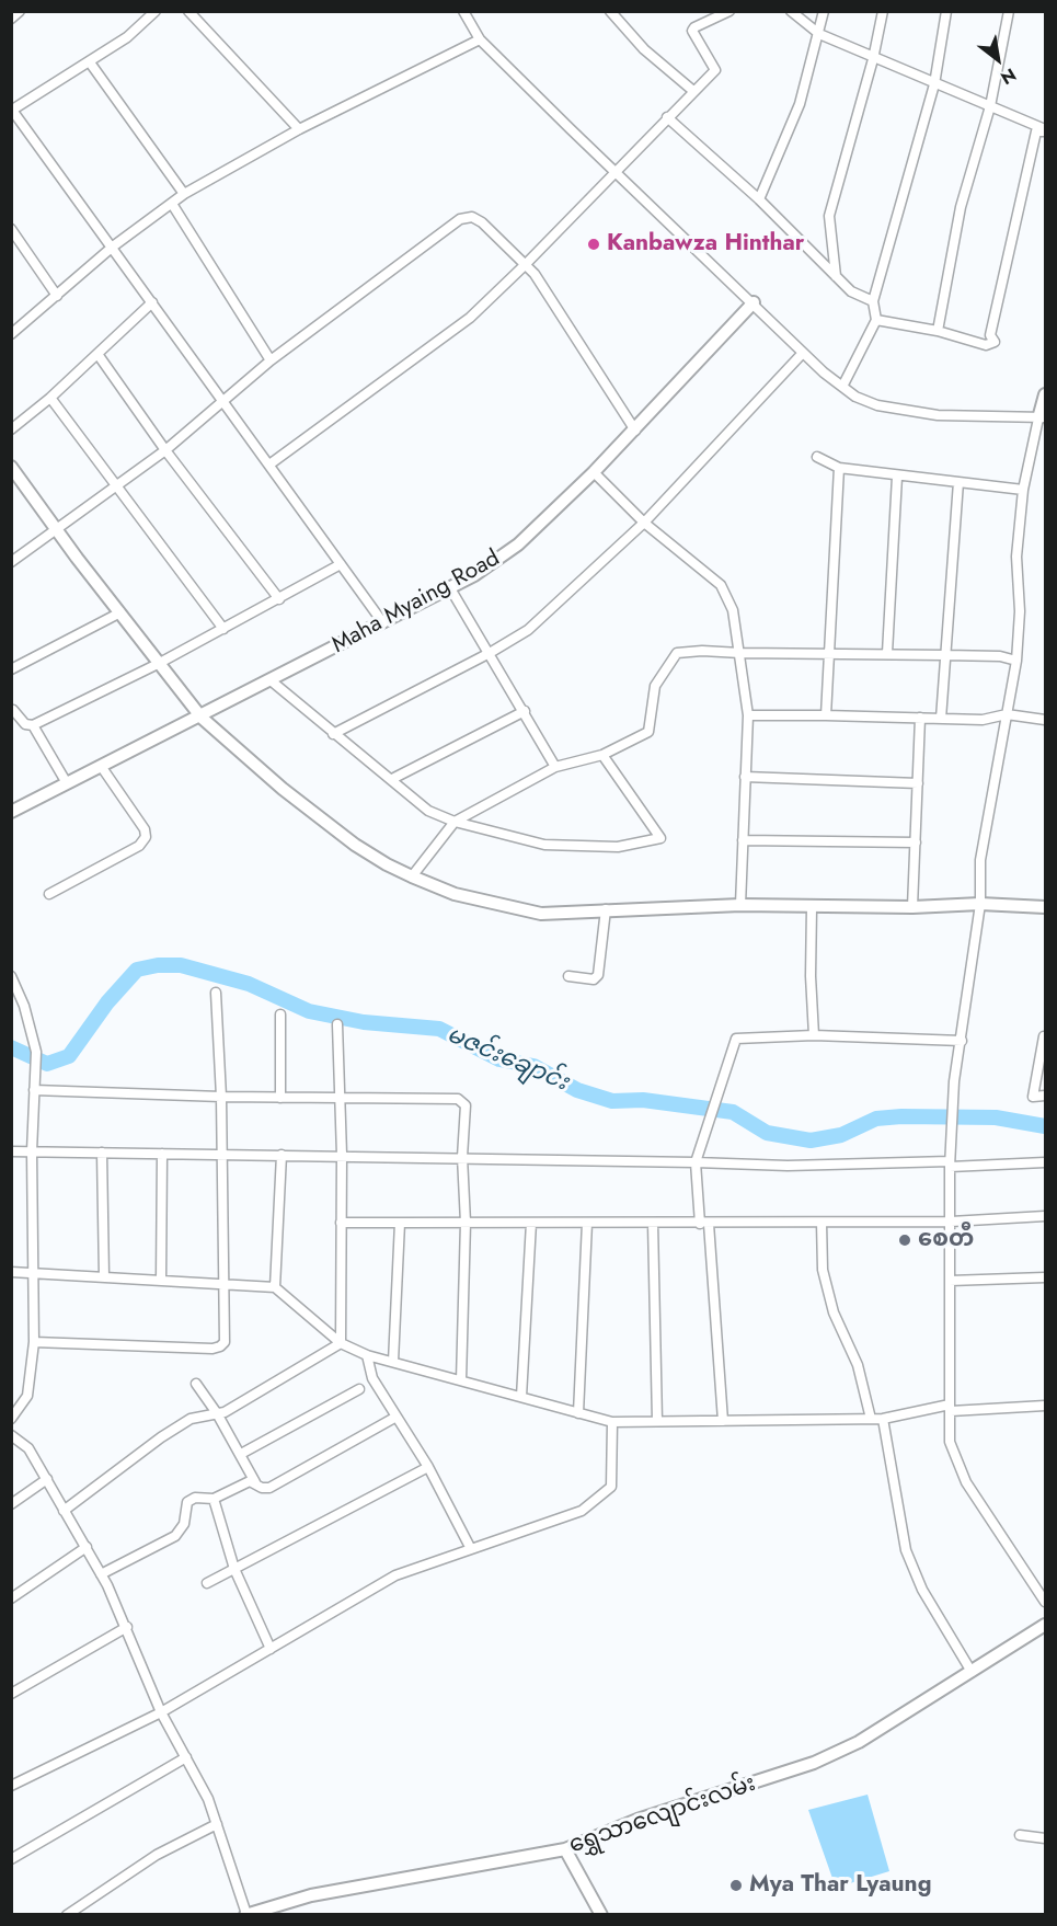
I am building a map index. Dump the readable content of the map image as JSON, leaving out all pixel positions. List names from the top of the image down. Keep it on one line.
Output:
{"streets":{"street":["Maha Myaing Road","ရွှေသာလျောင်းလမ်း"]},"water":["မဇင်းချောင်း"],"places":["Kanbawza Hinthar","စေတီ","Mya Thar Lyaung"],"north":"bottom right"}
